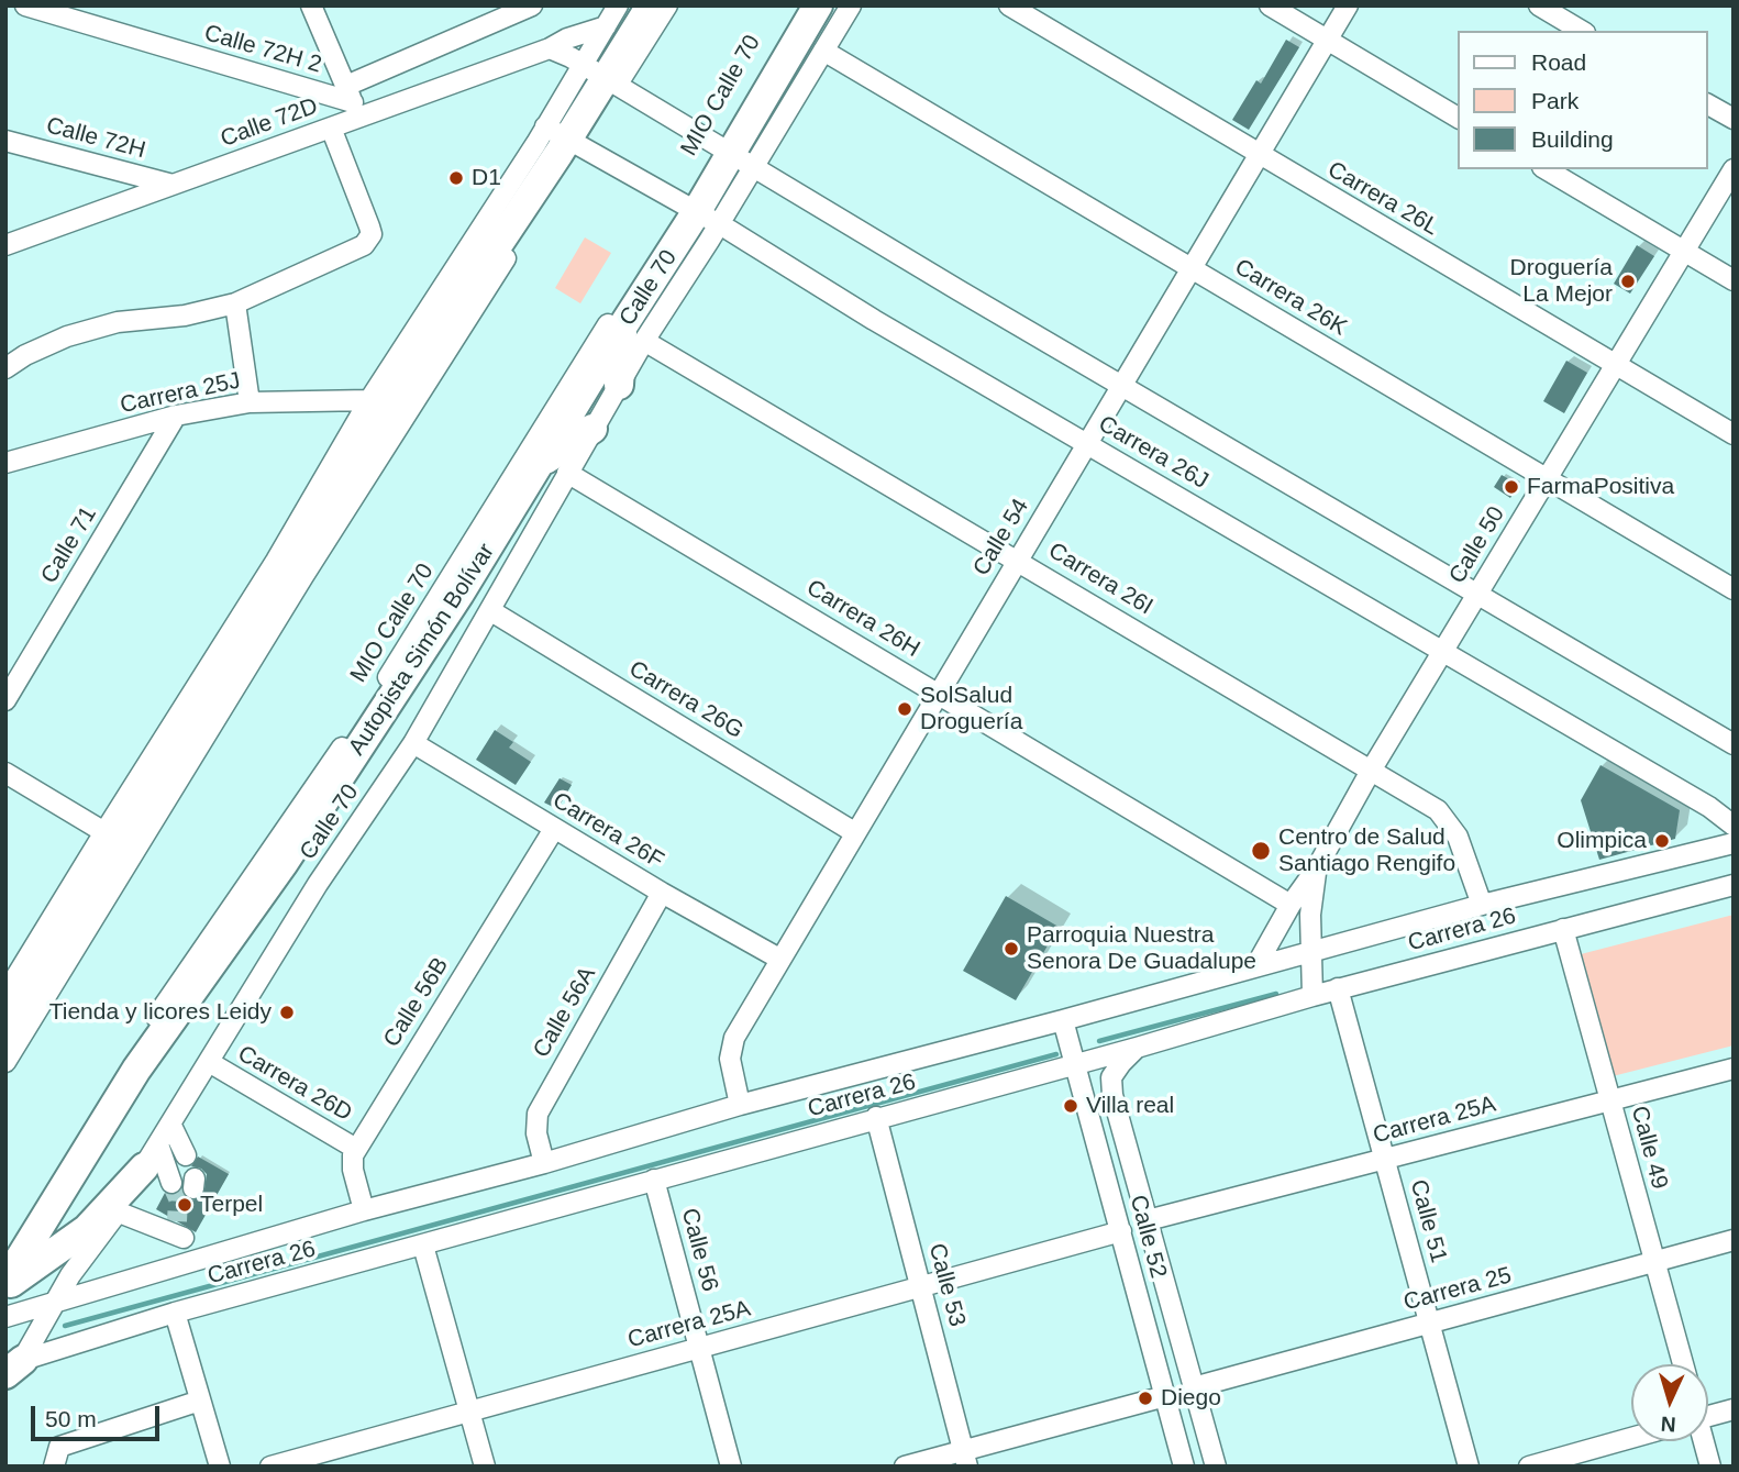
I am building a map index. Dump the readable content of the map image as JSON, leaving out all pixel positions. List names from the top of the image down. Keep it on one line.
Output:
{"streets":{"highway":["Autopista Simón Bolívar"],"street":["Calle 72H 2","MIO Calle 70","Calle 72D","Calle 72H","Carrera 26L","Calle 70","Carrera 26K","Carrera 25J","Carrera 26J","Calle 54","Calle 71","Calle 50","Carrera 26I","Carrera 26H","Carrera 26G","Carrera 26F","Carrera 26","Calle 56B","Calle 56A","Carrera 26D","Carrera 25A","Calle 49","Calle 51","Calle 52","Calle 56","Calle 53","Carrera 25"]},"crossings":[["Calle 72H 2","Calle 72D"],["MIO Calle 70","Carrera 26J"],["MIO Calle 70","Autopista Simón Bolívar"],["Calle 72D","Calle 72H"],["Carrera 26L","Calle 54"],["Carrera 26L","Calle 50"],["Calle 70","Carrera 26H"],["Calle 70","Carrera 26G"],["Calle 70","Carrera 26F"],["Calle 70","Carrera 26"],["Calle 70","Carrera 26D"],["Carrera 26K","Calle 54"],["Carrera 26K","Calle 50"],["Carrera 25J","Calle 71"],["Carrera 26J","Calle 54"],["Carrera 26J","Calle 50"],["Carrera 26J","Autopista Simón Bolívar"],["Calle 54","Carrera 26I"],["Calle 54","Carrera 26H"],["Calle 54","Carrera 26G"],["Calle 54","Carrera 26F"],["Calle 54","Carrera 26"],["Calle 50","Carrera 26I"],["Calle 50","Carrera 26H"],["Calle 50","Carrera 26"],["Carrera 26I","Autopista Simón Bolívar"],["Carrera 26I","Carrera 26"],["Carrera 26F","Calle 56B"],["Carrera 26F","Calle 56A"],["Carrera 26","Calle 56A"],["Carrera 26","Calle 49"],["Carrera 26","Calle 51"],["Carrera 26","Calle 52"],["Carrera 26","Calle 56"],["Carrera 26","Calle 53"],["Calle 56B","Carrera 26D"],["Carrera 25A","Calle 49"],["Carrera 25A","Calle 51"],["Carrera 25A","Calle 52"],["Carrera 25A","Calle 56"],["Carrera 25A","Calle 53"],["Calle 49","Carrera 25"],["Calle 51","Carrera 25"],["Calle 52","Carrera 25"]],"places":["D1","Droguería La Mejor","FarmaPositiva","SolSalud Droguería","Olimpica","Centro de Salud Santiago Rengifo","Parroquia Nuestra Senora De Guadalupe","Tienda y licores Leidy","Villa real","Terpel","Diego"],"legend":["Road","Park","Building"],"scale_bar":"50 m","north":"bottom"}
